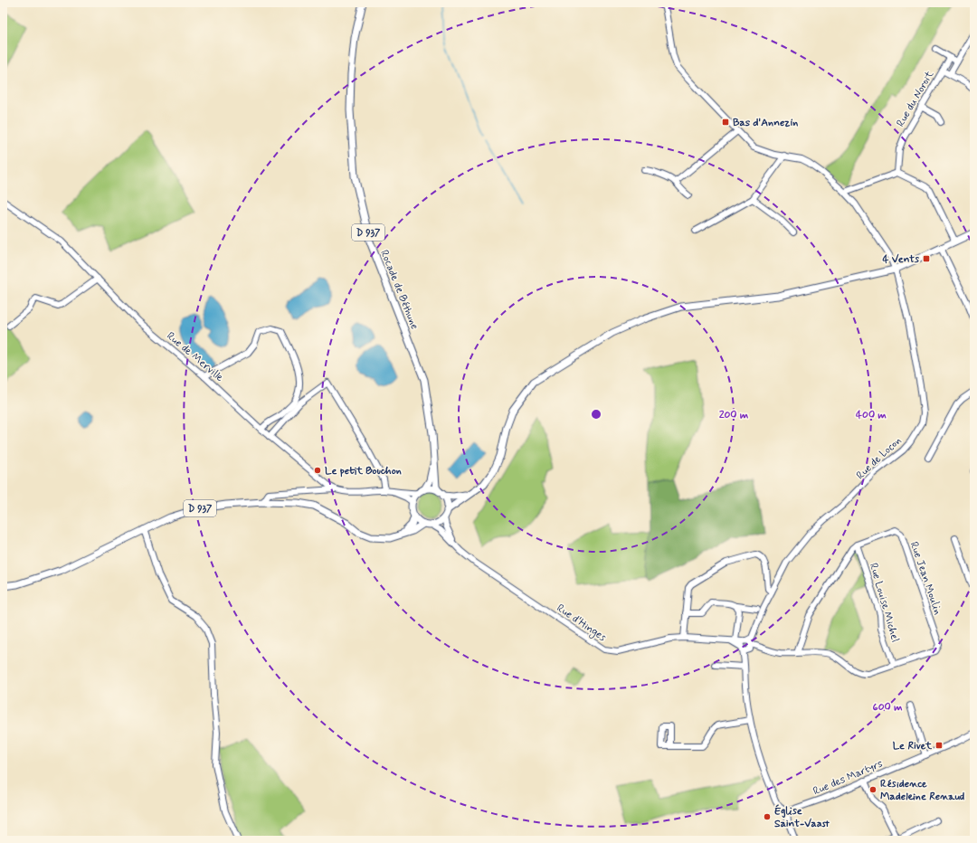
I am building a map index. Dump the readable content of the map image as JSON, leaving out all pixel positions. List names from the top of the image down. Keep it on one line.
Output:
{"streets":{"main road":["D 937","Rocade de Béthune"],"street":["Rue du Noroit","Rue de Merville","Rue de Locon","Rue Jean Moulin","Rue Louise Michel","Rue d'Hinges","Rue des Martyrs"]},"crossings":[["D 937","Rocade de Béthune"],["D 937","Rue de Merville"],["D 937","Rue d'Hinges"],["Rocade de Béthune","Rue de Merville"],["Rocade de Béthune","Rue d'Hinges"],["Rue de Merville","Rue d'Hinges"],["Rue de Locon","Rue Jean Moulin"],["Rue de Locon","Rue d'Hinges"],["Rue Jean Moulin","Rue Louise Michel"],["Rue Jean Moulin","Rue d'Hinges"]],"places":{"transit":["Bas d'Annezin","4 Vents","Le Rivet"],"other":["Le petit Bouchon","Résidence Madeleine Renaud","Église Saint-Vaast"]},"rings":["200 m","400 m","600 m"]}
